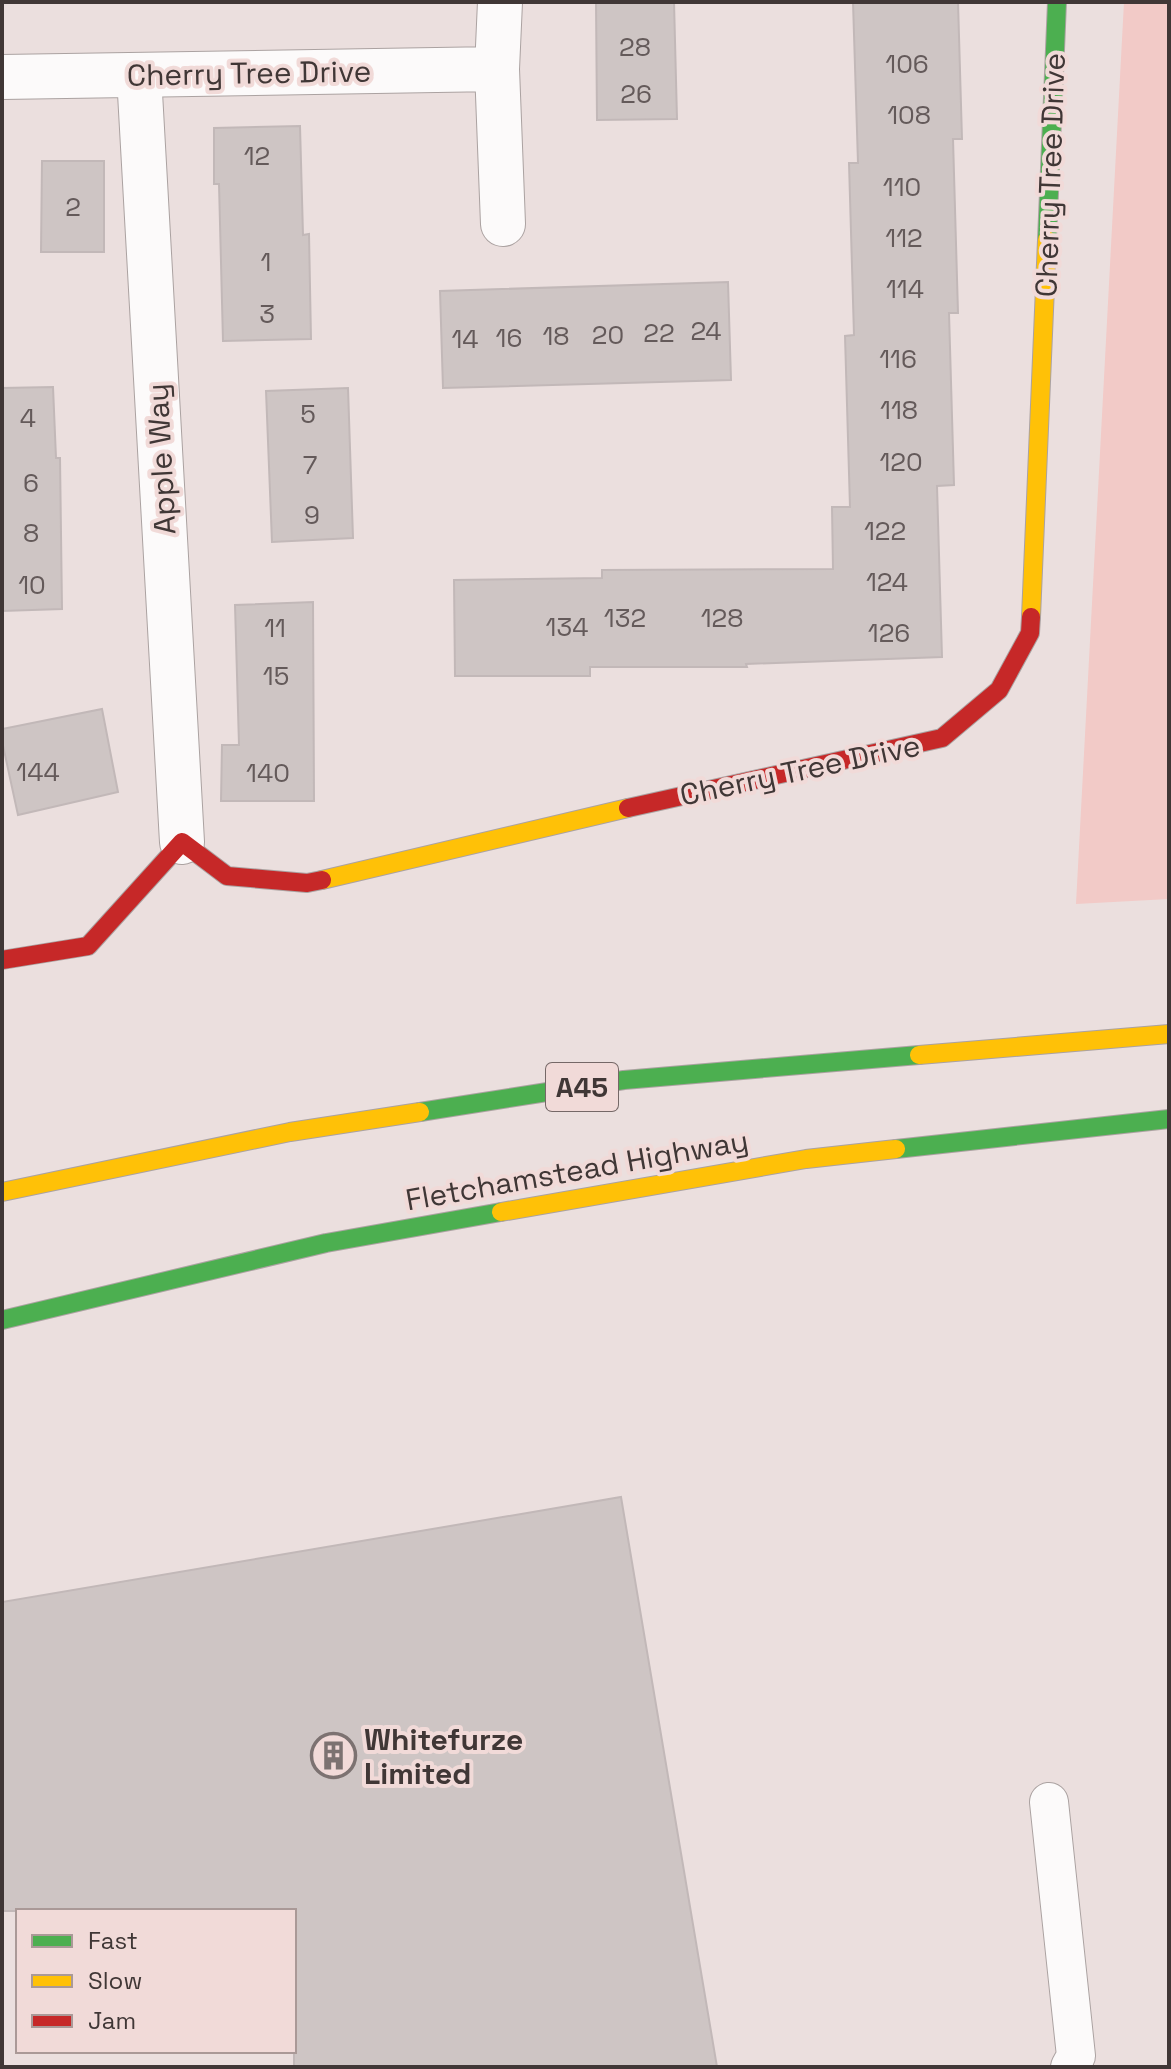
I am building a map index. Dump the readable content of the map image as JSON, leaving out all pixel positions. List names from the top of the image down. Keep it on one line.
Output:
{"streets":{"main road":["Cherry Tree Drive","A45","Fletchamstead Highway"],"street":["Apple Way"]},"crossings":[["Cherry Tree Drive","Apple Way"]],"places":{"building":["Whitefurze Limited"]},"house_numbers":["28","106","26","108","12","110","2","112","1","114","3","24","22","20","18","16","14","116","118","5","4","120","7","6","9","122","8","124","10","132","128","134","11","126","15","144","140"],"legend":["Fast","Slow","Jam"]}
